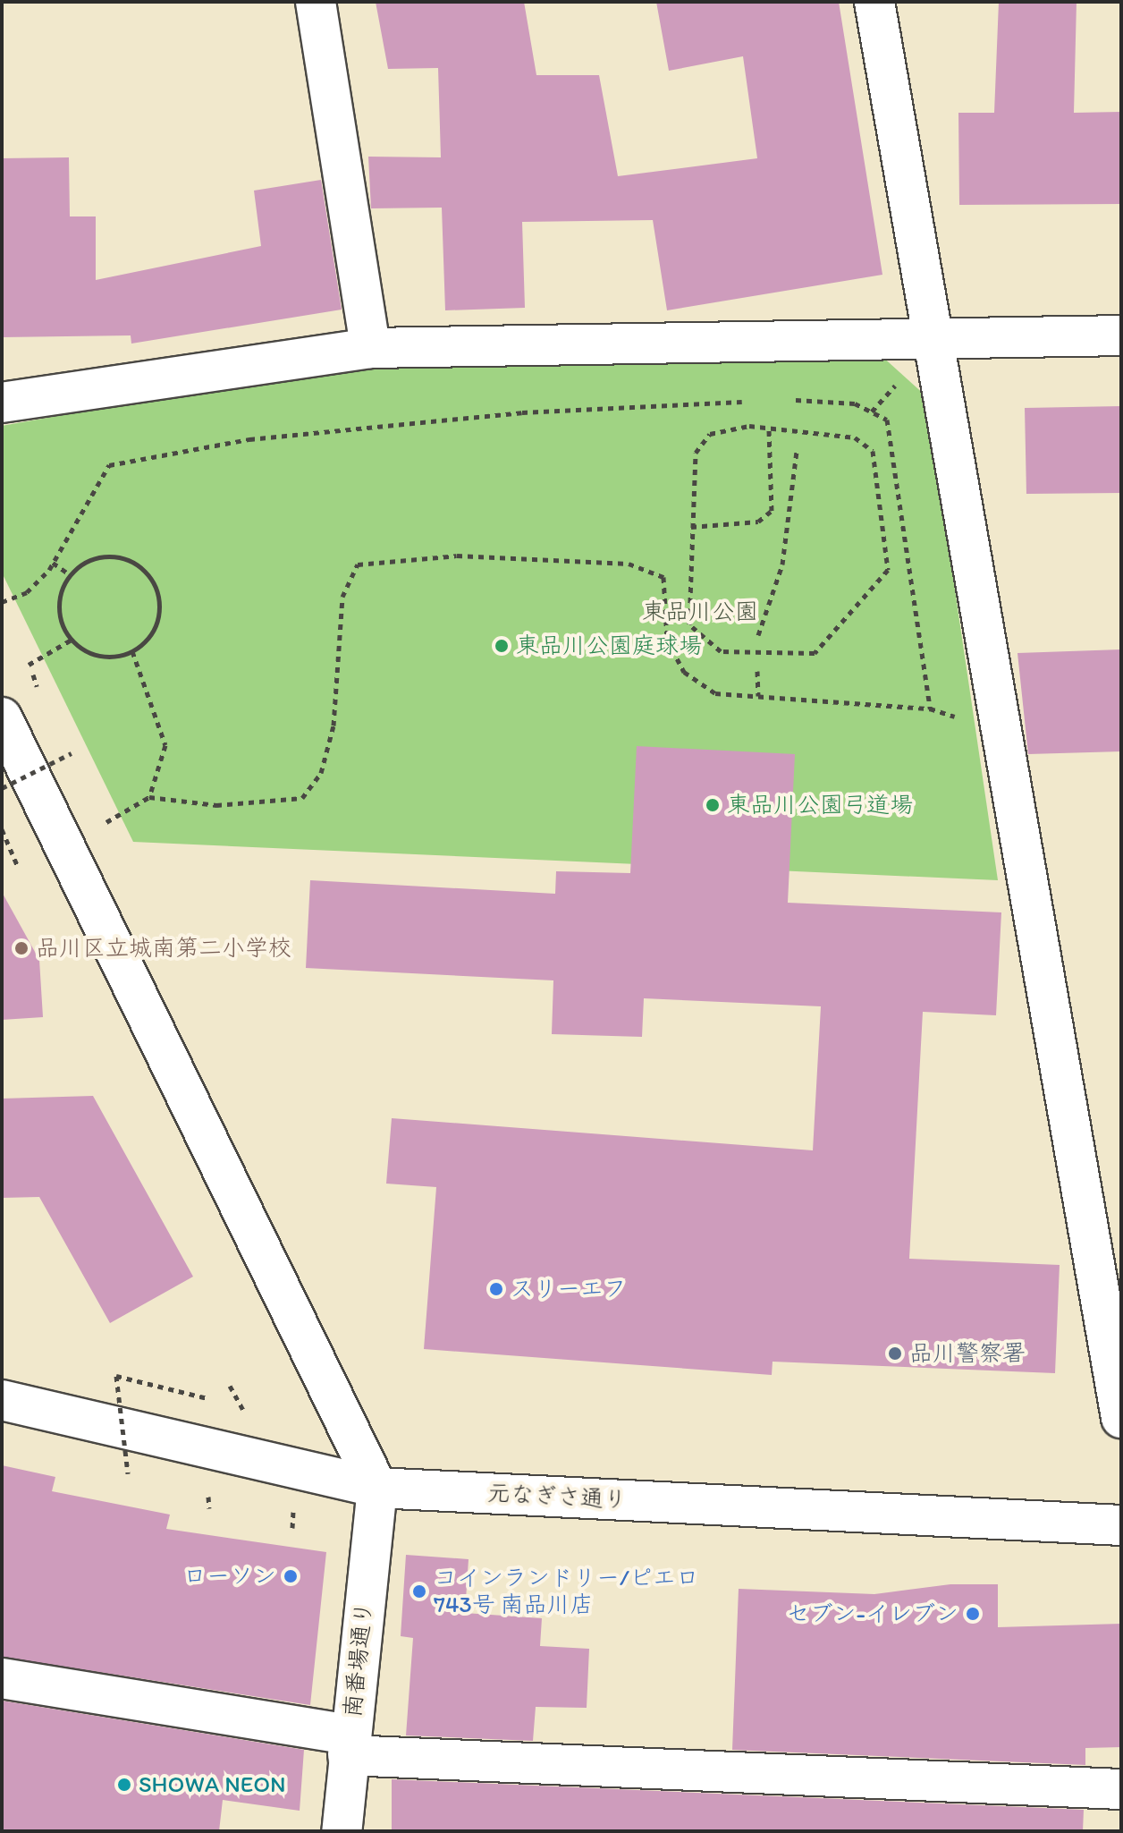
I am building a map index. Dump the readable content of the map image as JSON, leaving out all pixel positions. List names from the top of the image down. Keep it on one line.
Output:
{"streets":{"street":["元なぎさ通り","南番場通り"]},"crossings":[["元なぎさ通り","南番場通り"]],"parks":["東品川公園"],"places":["東品川公園庭球場","東品川公園弓道場","品川区立城南第二小学校","スリーエフ","品川警察署","ローソン","コインランドリー/ピエロ 743号 南品川店","セブン-イレブン","SHOWA NEON"]}
